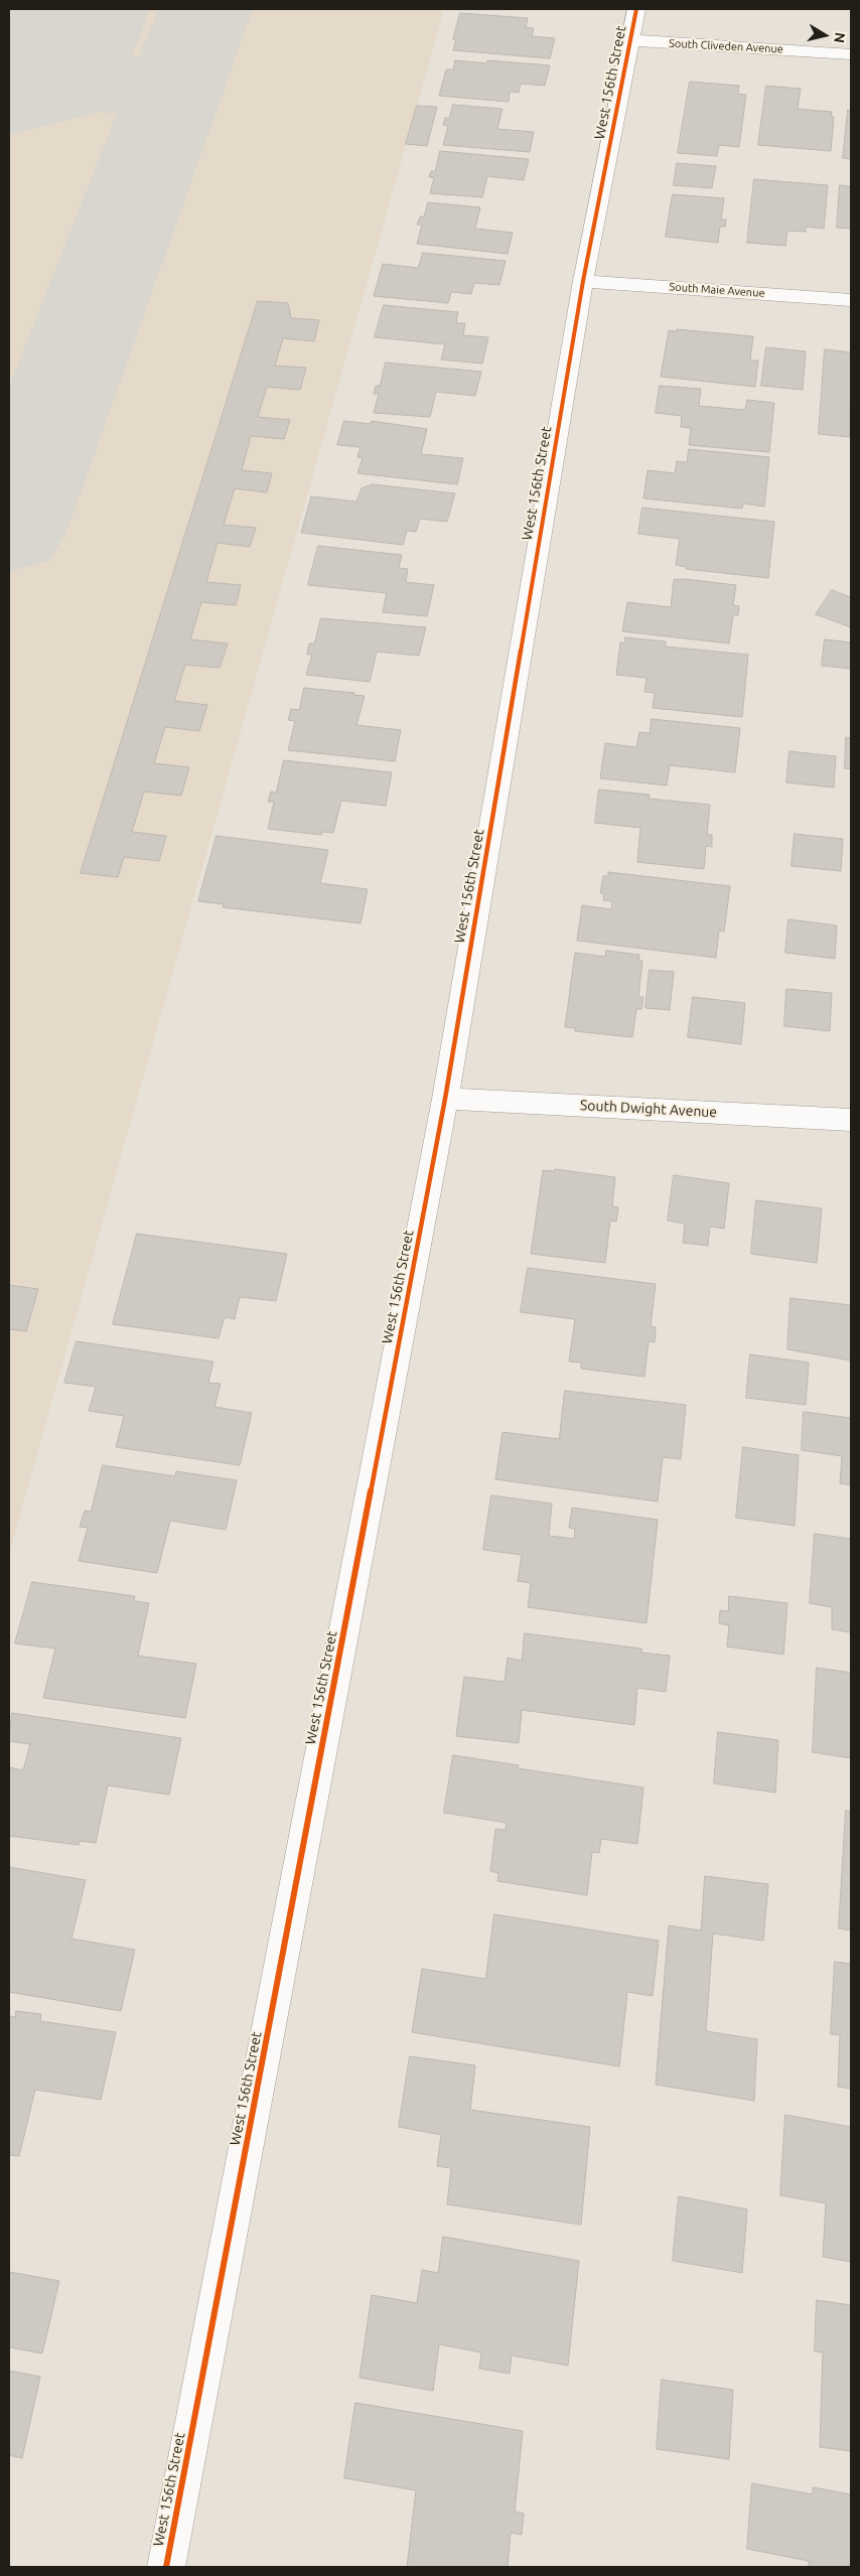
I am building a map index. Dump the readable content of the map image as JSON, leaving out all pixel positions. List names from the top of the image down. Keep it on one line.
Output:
{"streets":{"street":["South Cliveden Avenue","West 156th Street","South Maie Avenue","South Dwight Avenue"]},"crossings":[["South Cliveden Avenue","West 156th Street"],["West 156th Street","South Maie Avenue"],["West 156th Street","South Dwight Avenue"]],"north":"right"}
